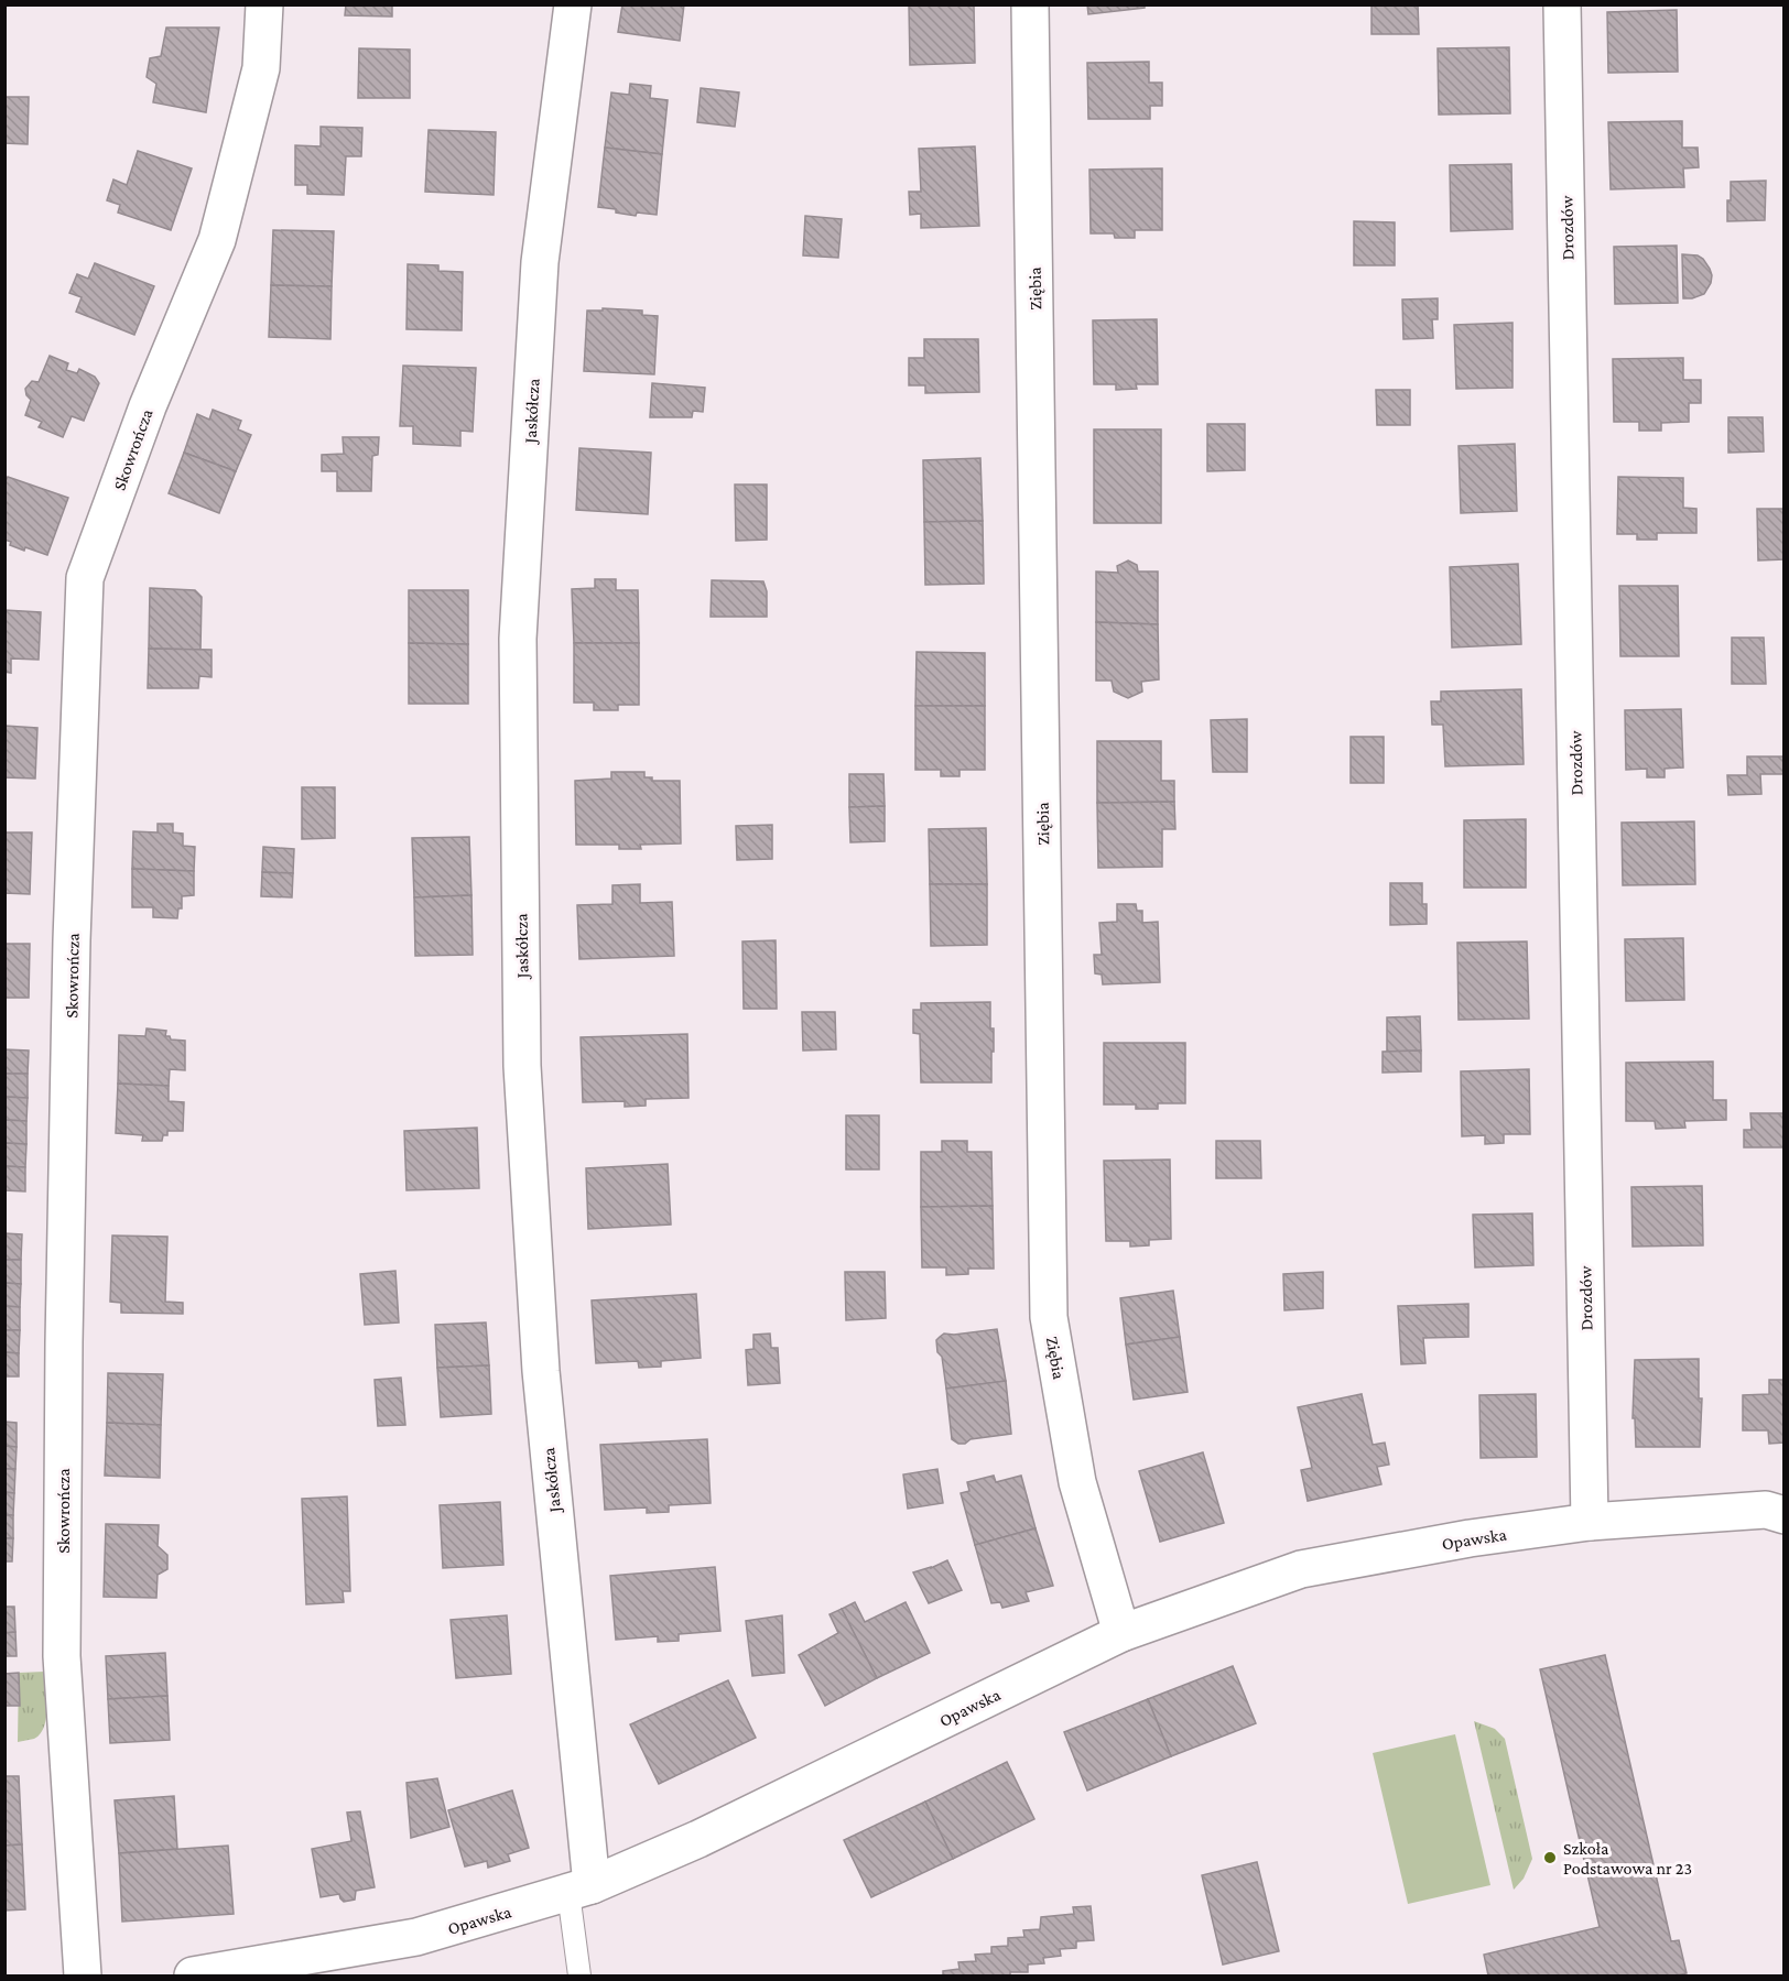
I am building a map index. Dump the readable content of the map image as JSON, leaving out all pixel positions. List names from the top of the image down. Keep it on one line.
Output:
{"streets":{"street":["Drozdów","Ziębia","Jaskółcza","Skowrończa","Opawska"]},"crossings":[["Drozdów","Opawska"],["Ziębia","Opawska"],["Jaskółcza","Opawska"]],"places":["Szkoła Podstawowa nr 23"]}
